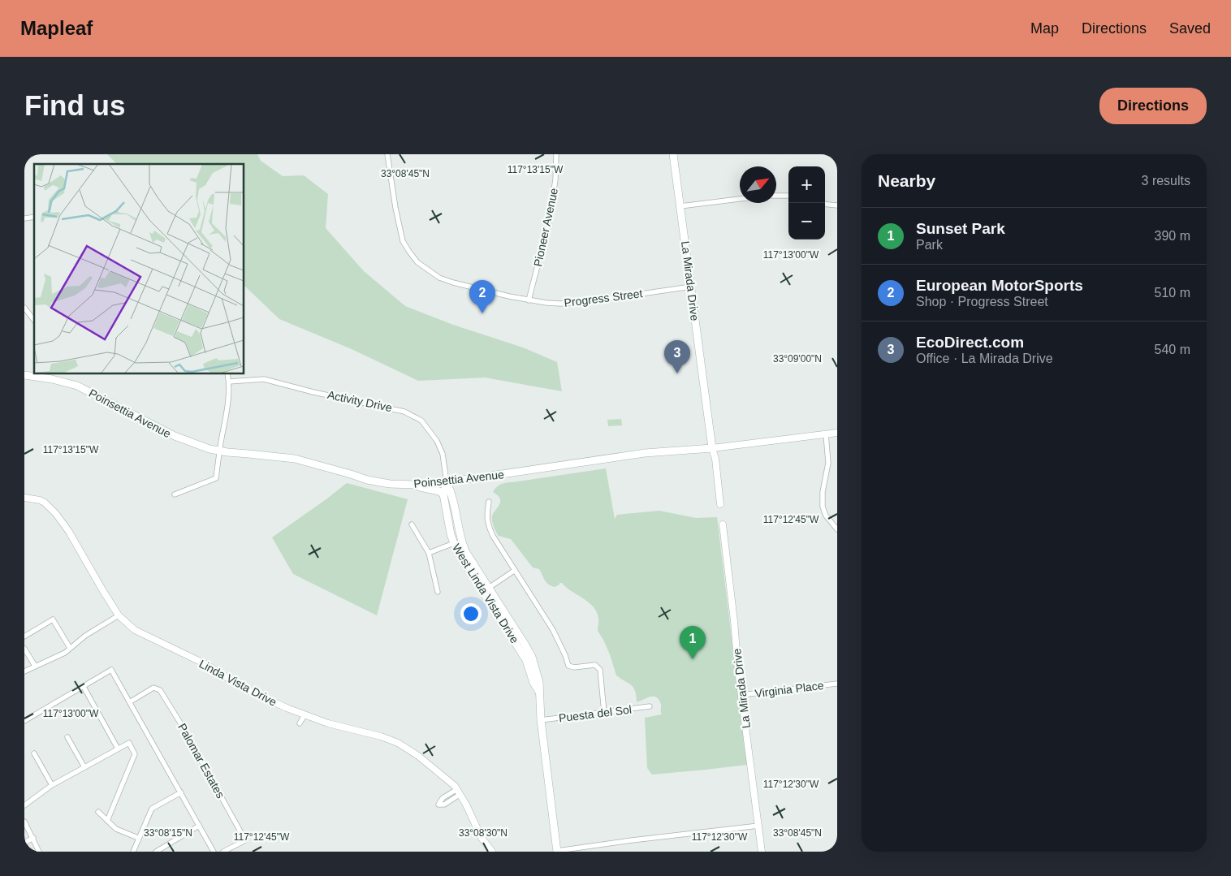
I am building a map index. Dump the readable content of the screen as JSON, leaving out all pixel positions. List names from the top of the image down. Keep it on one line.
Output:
{"streets":{"main road":["La Mirada Drive","Poinsettia Avenue","West Linda Vista Drive"],"street":["Pioneer Avenue","Progress Street","Activity Drive","Linda Vista Drive","Virginia Place","Puesta del Sol","Palomar Estates"]},"crossings":[["Pioneer Avenue","Progress Street"],["La Mirada Drive","Progress Street"],["La Mirada Drive","Poinsettia Avenue"],["La Mirada Drive","Virginia Place"],["Activity Drive","Poinsettia Avenue"],["Activity Drive","West Linda Vista Drive"],["Poinsettia Avenue","West Linda Vista Drive"],["West Linda Vista Drive","Puesta del Sol"]],"north":"top right","page":{"header":"Mapleaf","nav":["Map","Directions","Saved"],"buttons":"Directions","title":"Find us","heading":["Nearby","3 results"],"map_buttons":["+","−"],"list":[{"mark":"1","name":"Sunset Park","note":"Park","value":"390 m"},{"mark":"2","name":"European MotorSports","note":"Shop · Progress Street","value":"510 m"},{"mark":"3","name":"EcoDirect.com","note":"Office · La Mirada Drive","value":"540 m"}],"pins":["2","3","1"]},"coordinates":["117°13'15\"W","33°08'45\"N","117°13'00\"W","33°09'00\"N","117°12'45\"W","117°12'30\"W","33°08'15\"N","33°08'30\"N"]}
